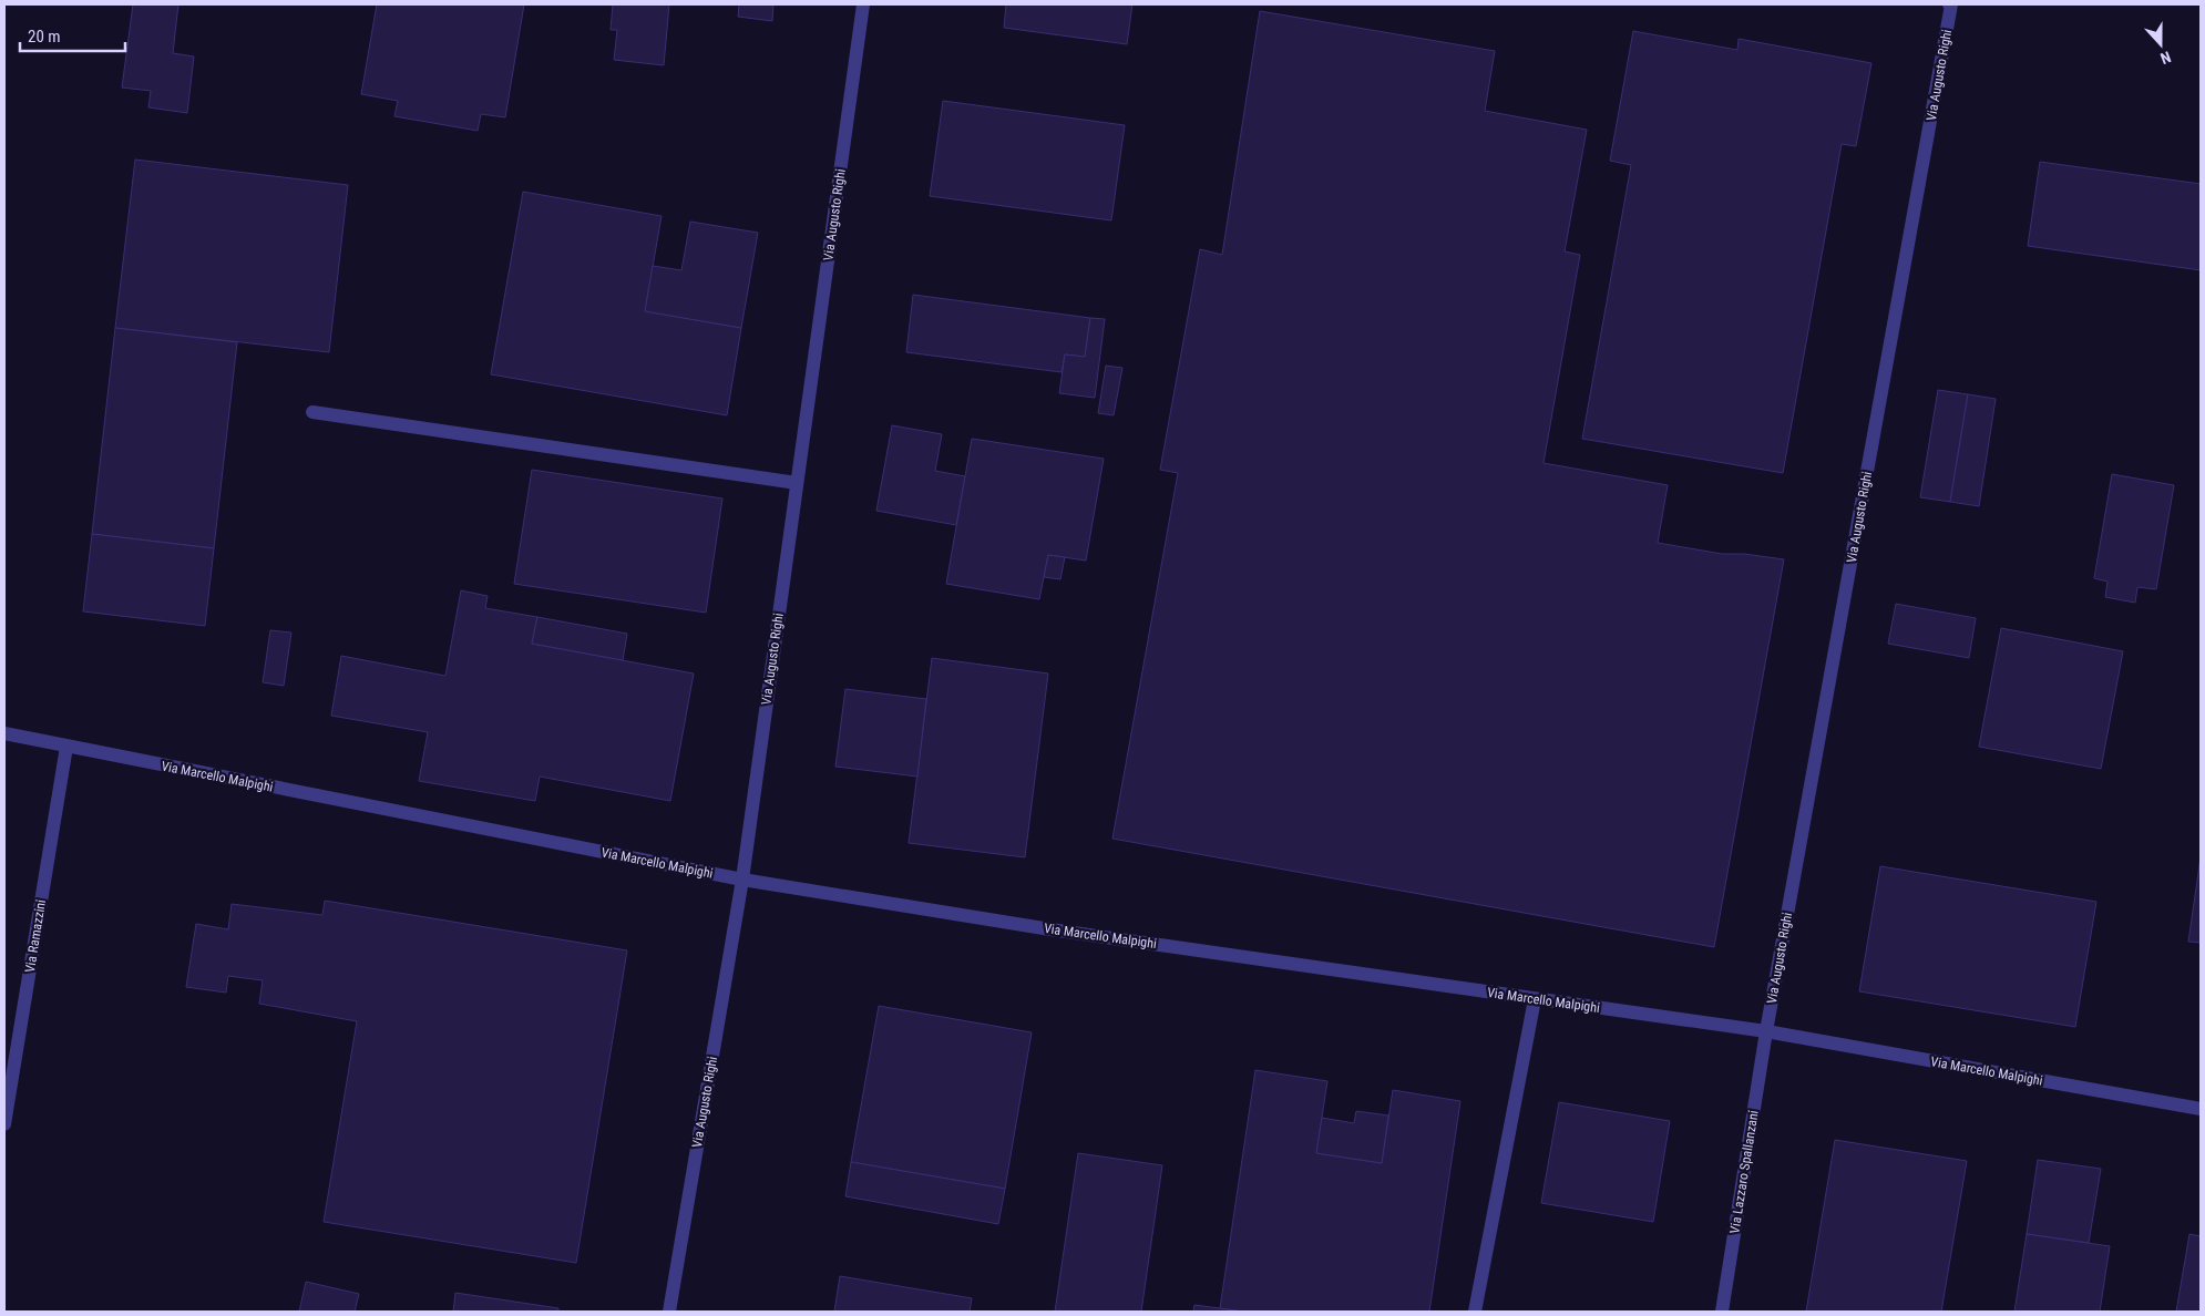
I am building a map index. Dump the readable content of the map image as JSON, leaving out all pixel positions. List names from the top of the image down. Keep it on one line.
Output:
{"streets":{"street":["Via Augusto Righi","Via Marcello Malpighi","Via Ramazzini","Via Lazzaro Spallanzani"]},"crossings":[["Via Augusto Righi","Via Marcello Malpighi"],["Via Augusto Righi","Via Lazzaro Spallanzani"],["Via Marcello Malpighi","Via Ramazzini"],["Via Marcello Malpighi","Via Lazzaro Spallanzani"]],"scale_bar":"20 m","north":"bottom"}
